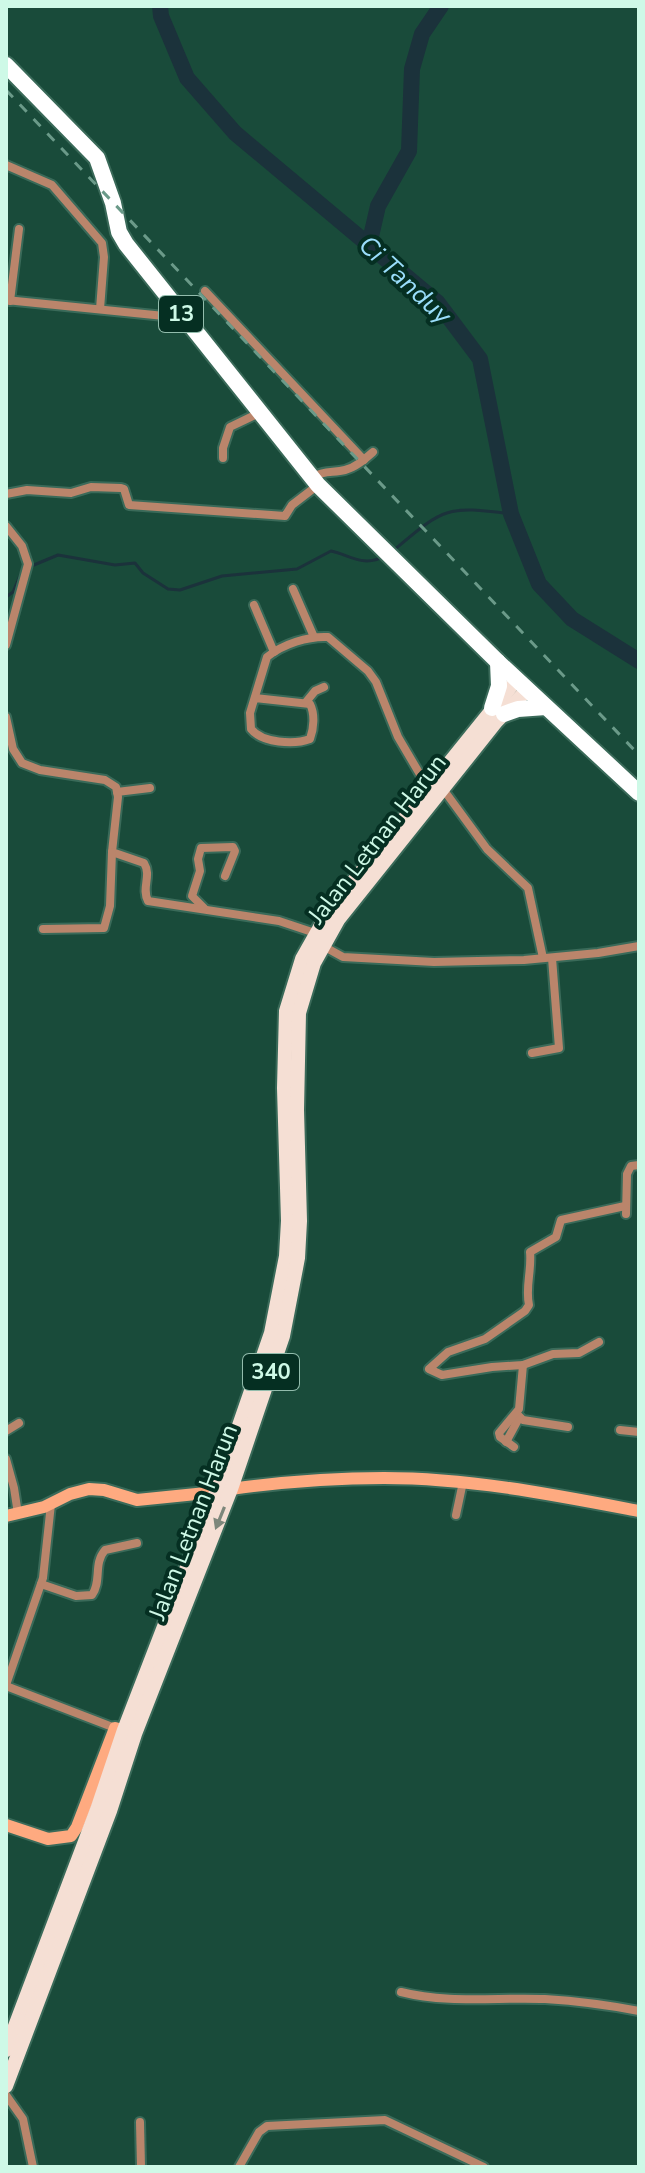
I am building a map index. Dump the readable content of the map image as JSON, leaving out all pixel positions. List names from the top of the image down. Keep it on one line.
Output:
{"streets":{"highway":["13"],"main road":["Jalan Letnan Harun","340"]},"crossings":[["13","Jalan Letnan Harun"]],"water":["Ci Tanduy"]}
